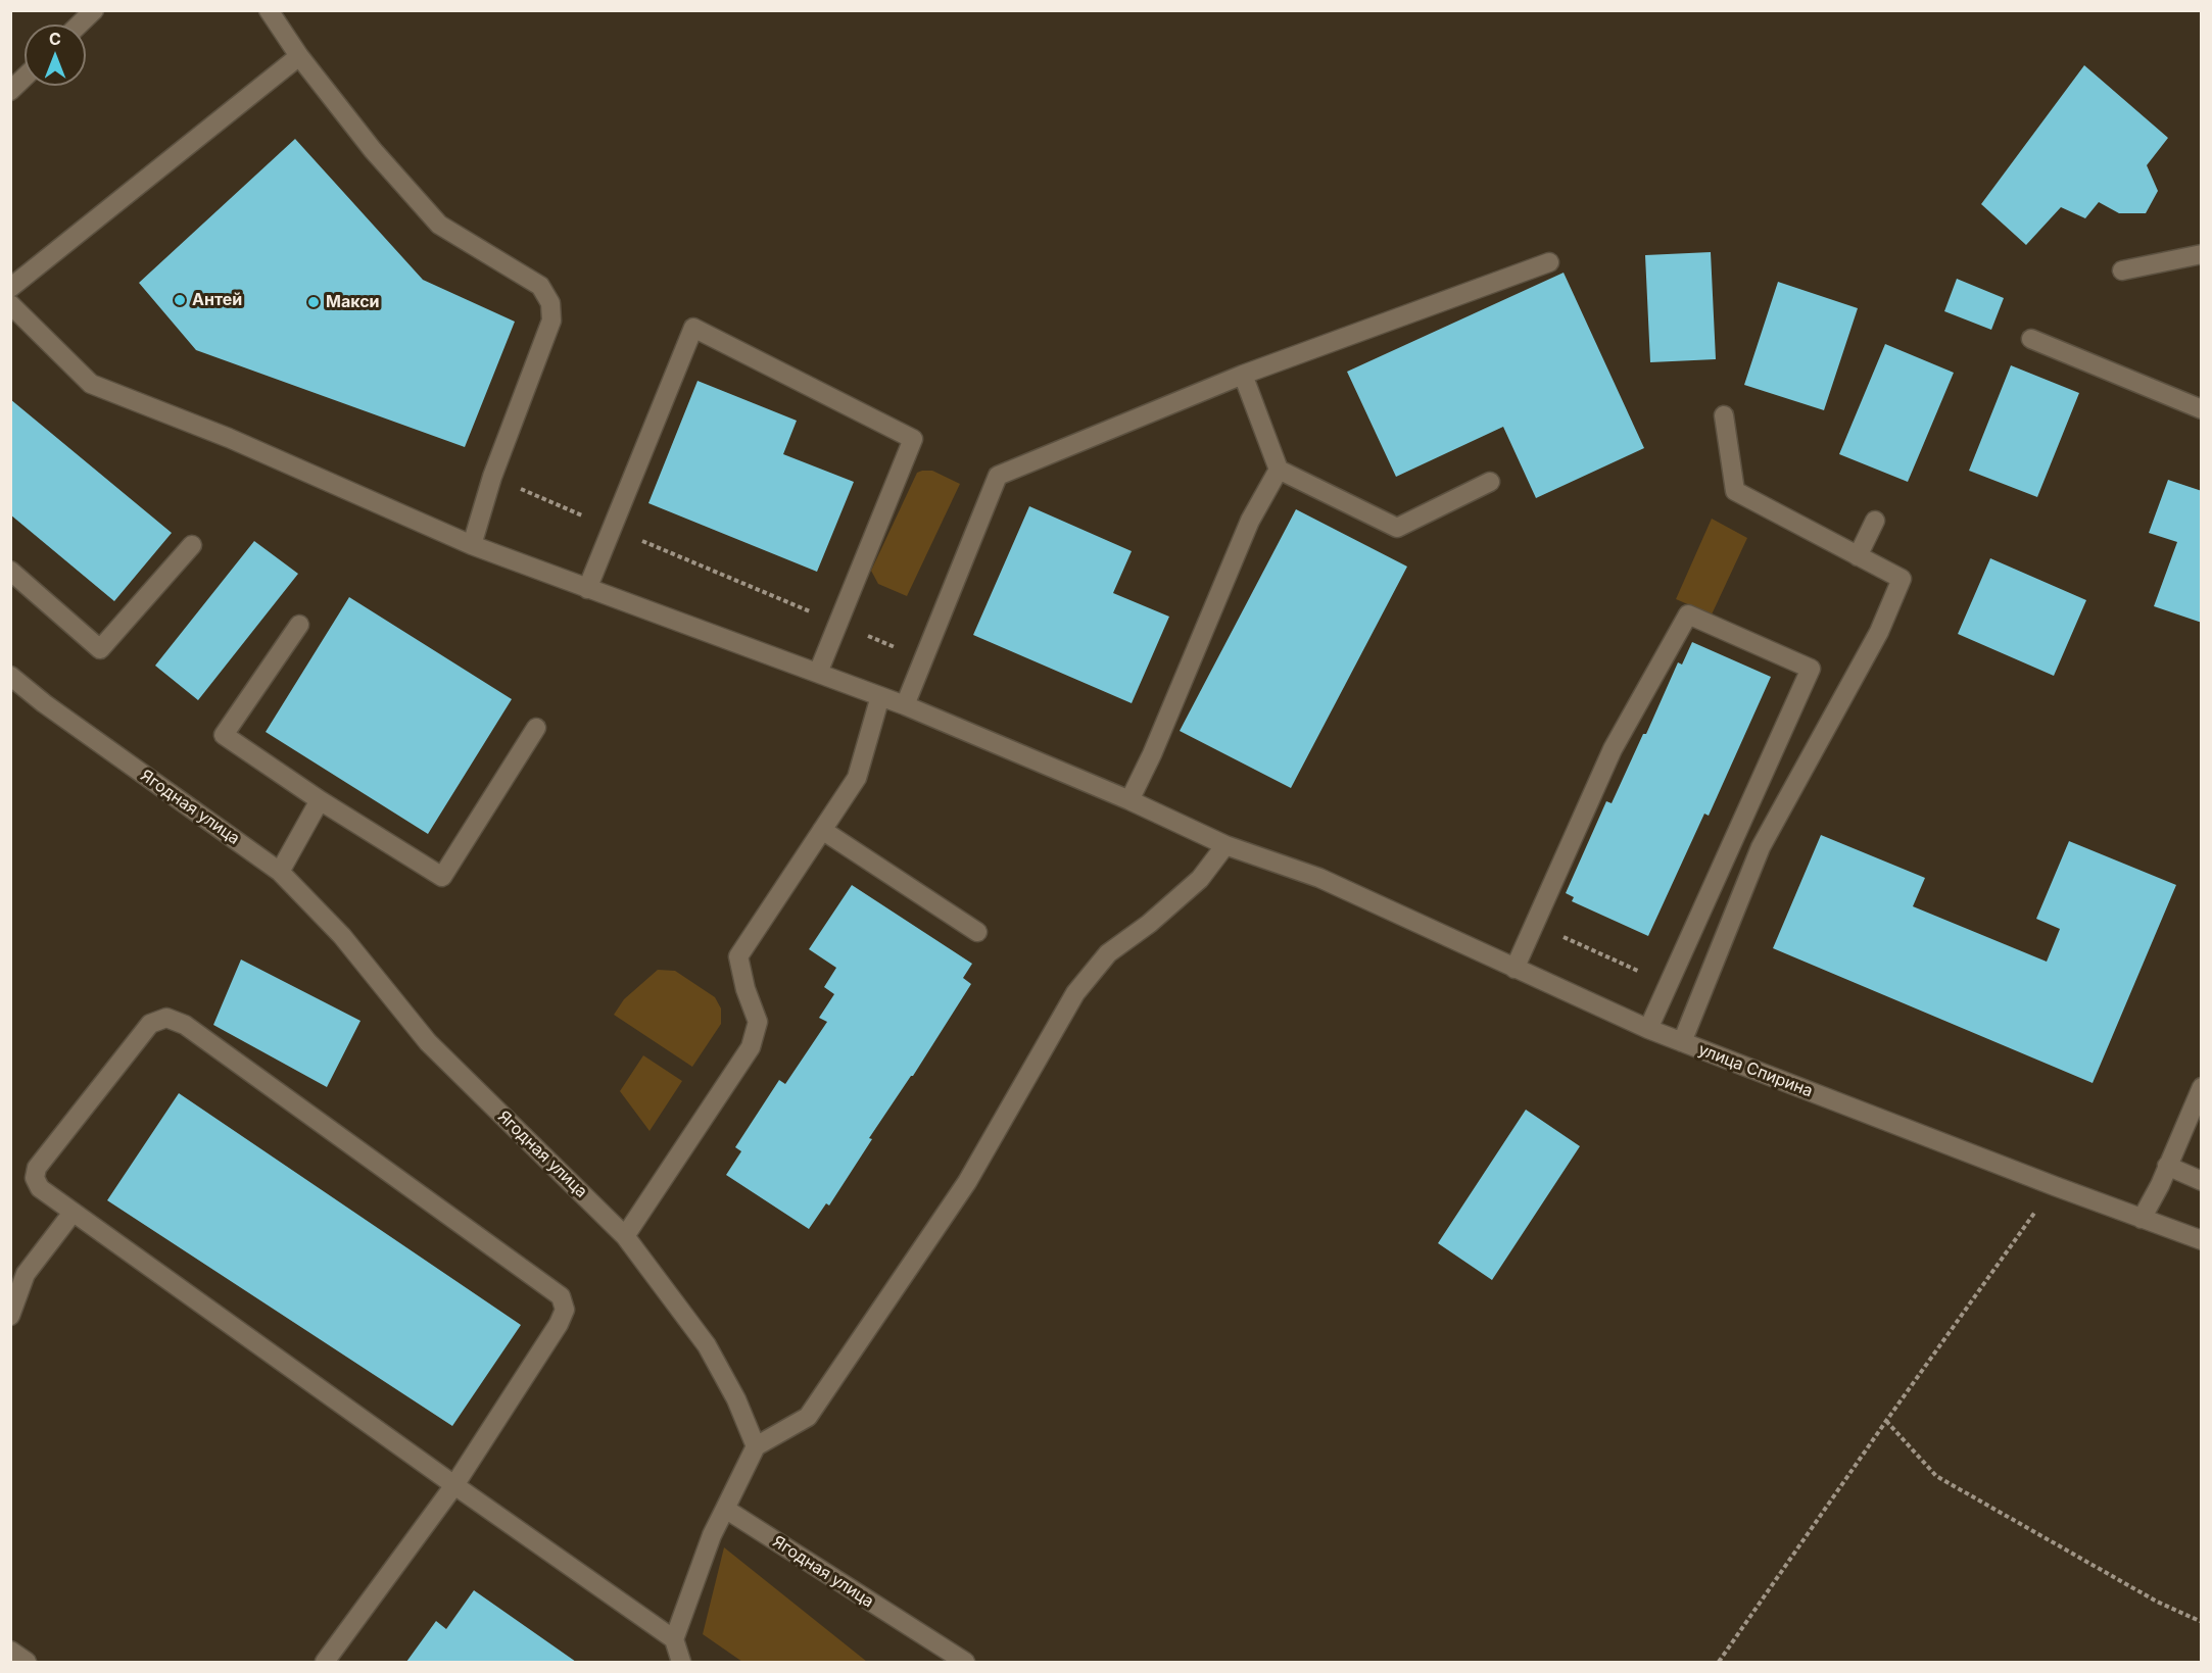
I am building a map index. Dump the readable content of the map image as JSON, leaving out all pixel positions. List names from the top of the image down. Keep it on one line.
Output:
{"streets":{"street":["Ягодная улица","улица Спирина"]},"places":["Антей","Макси"],"north":"top"}
